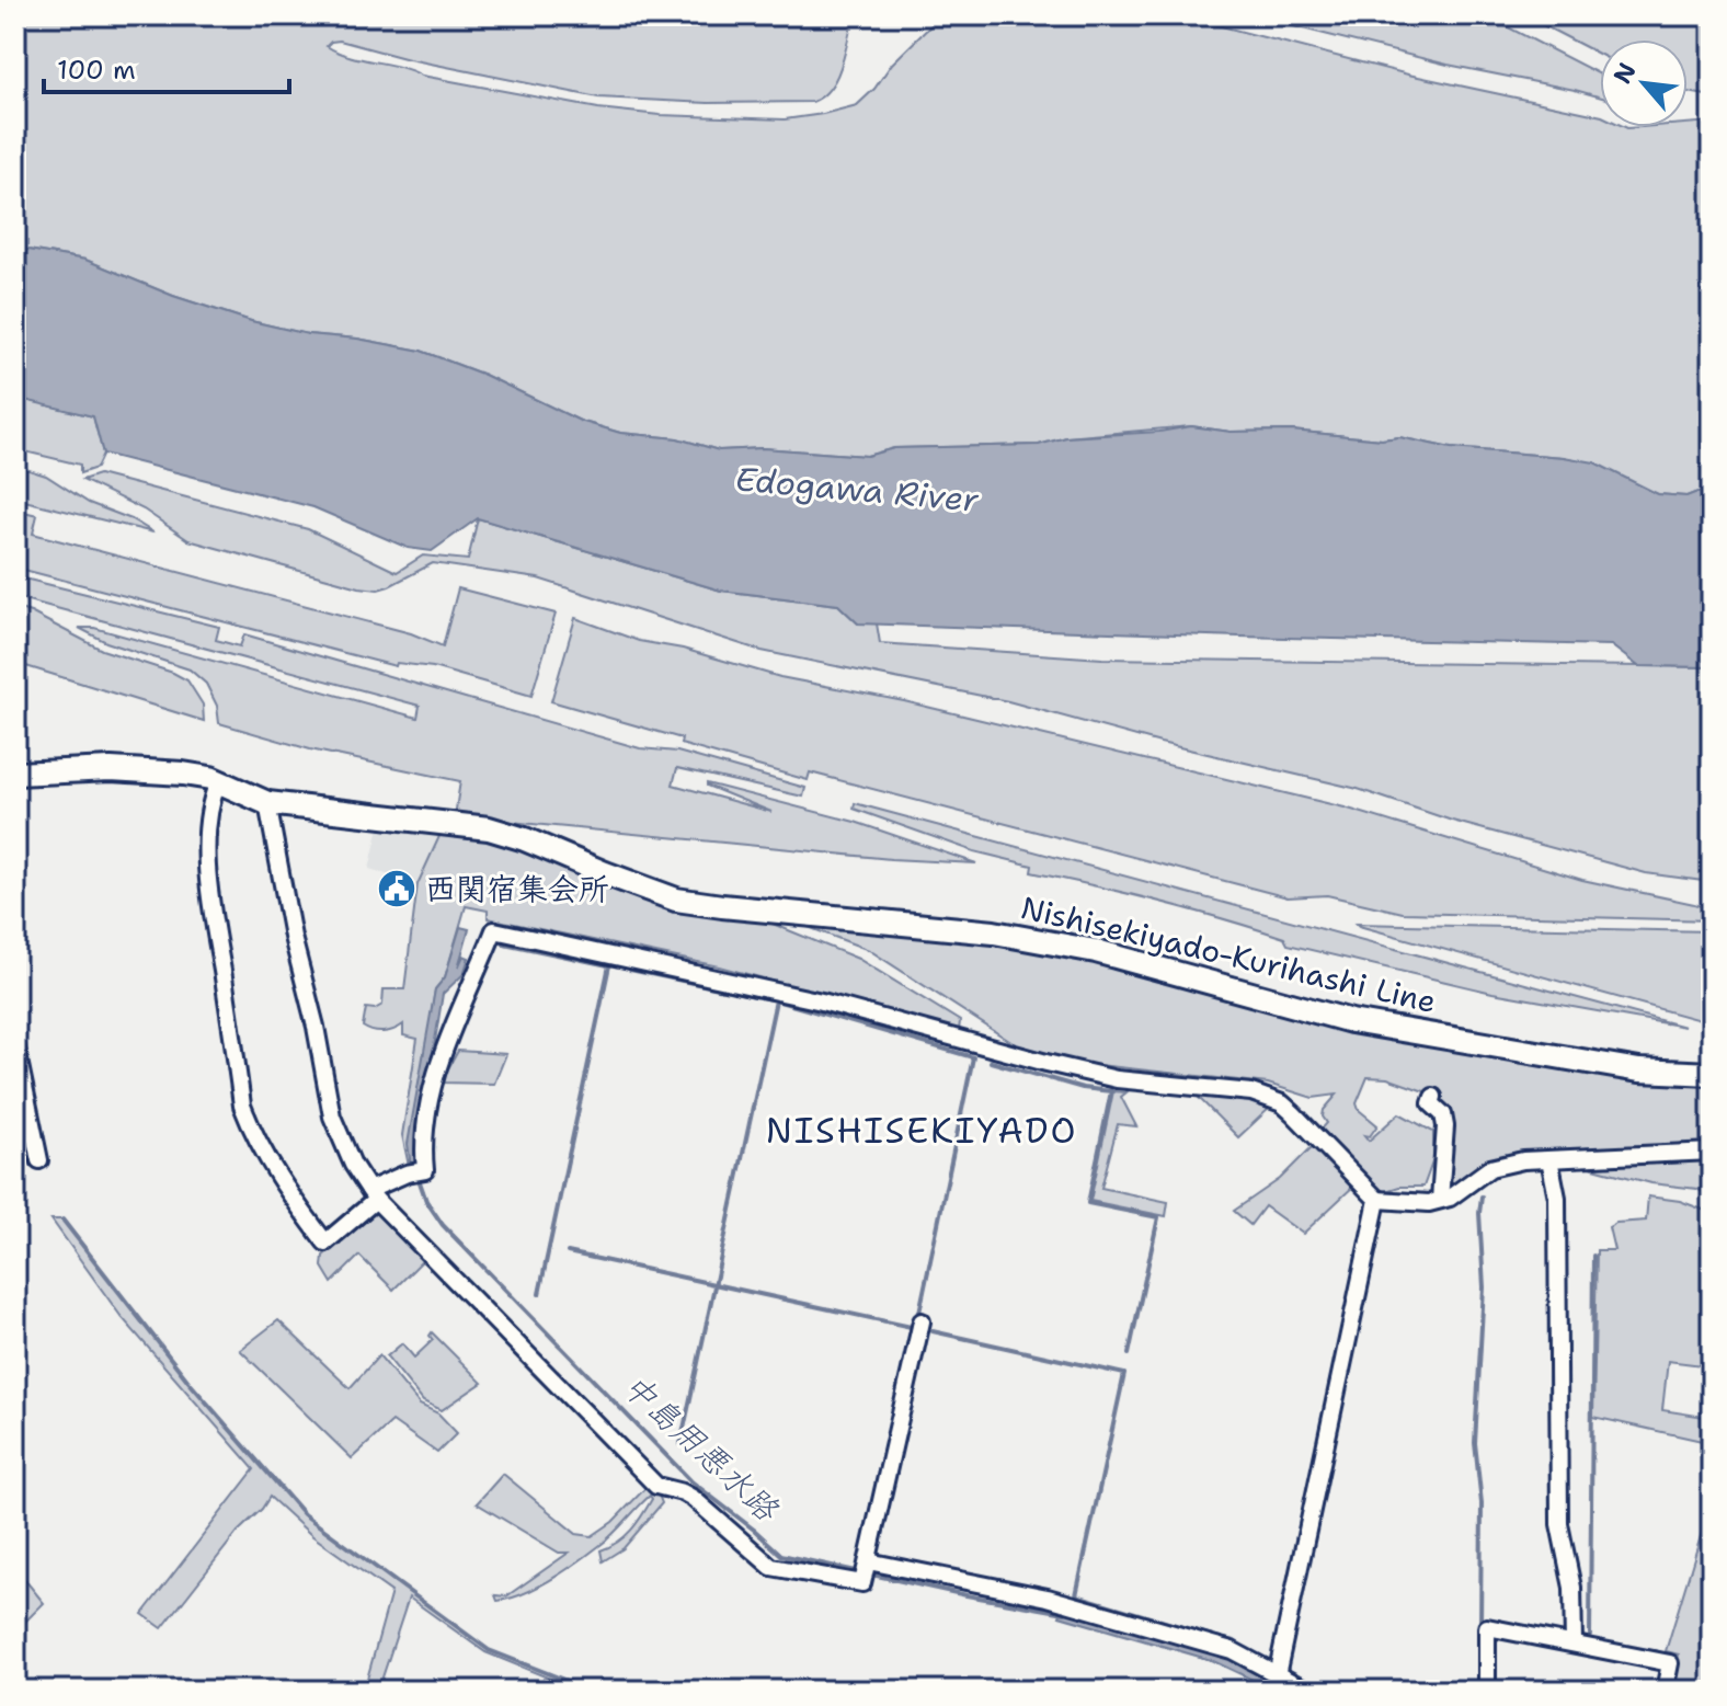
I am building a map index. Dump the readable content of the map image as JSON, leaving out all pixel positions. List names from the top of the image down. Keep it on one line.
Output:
{"streets":{"main road":["Nishisekiyado-Kurihashi Line"]},"districts":["NISHISEKIYADO"],"water":["Edogawa River","中島用悪水路"],"places":{"public building":["西関宿集会所"]},"scale_bar":"100 m","north":"top left"}
